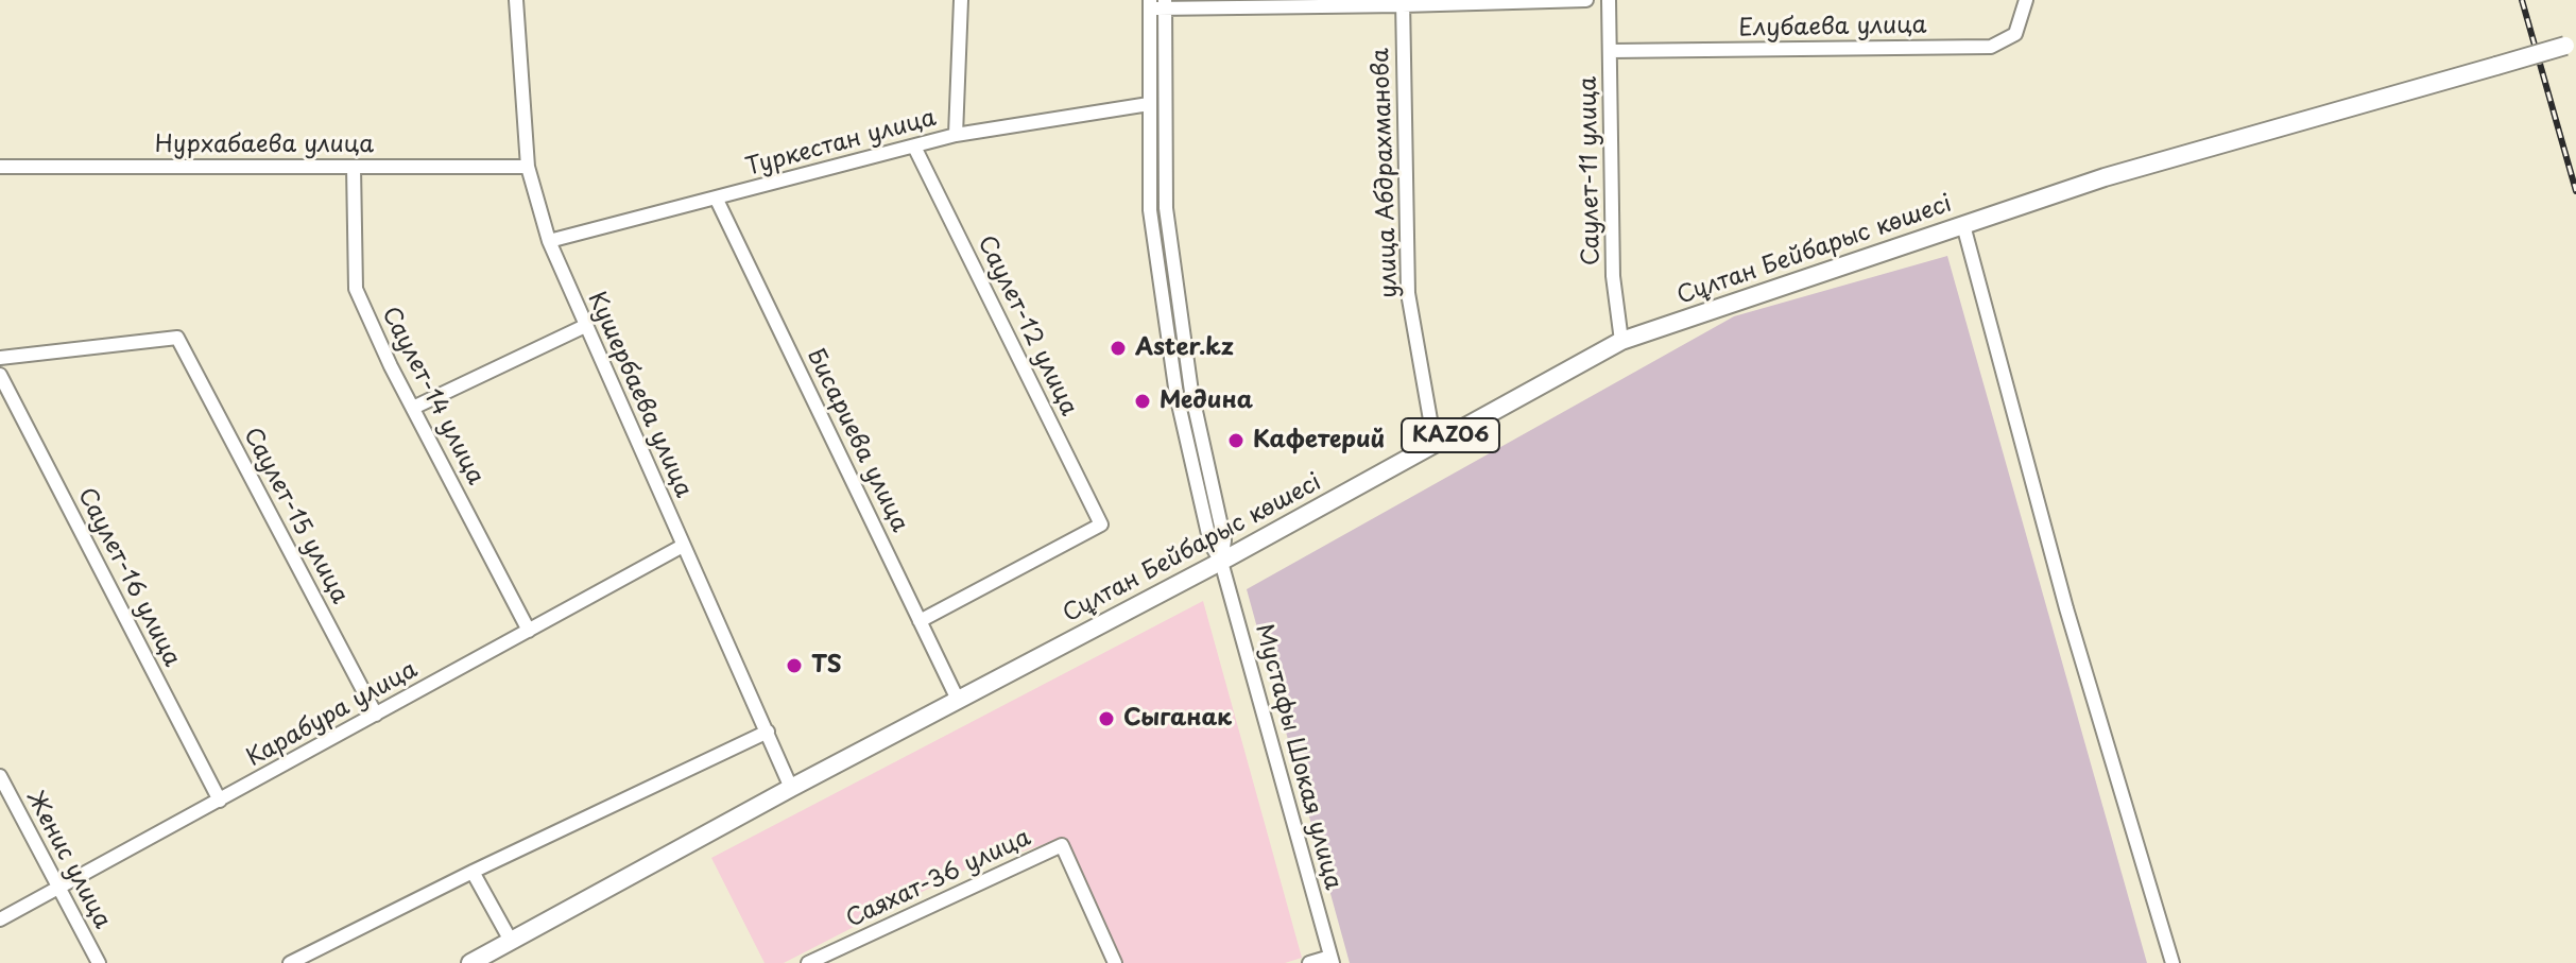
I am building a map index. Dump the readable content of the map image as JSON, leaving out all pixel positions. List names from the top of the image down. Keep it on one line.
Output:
{"streets":{"main road":["Сұлтан Бейбарыс көшесі","KAZ06"],"street":["Елубаева улица","Туркестан улица","Нурхабаева улица","Саулет-11 улица","улица Абдрахманова","Саулет-12 улица","Кушербаева улица","Саулет-14 улица","Бисариева улица","Саулет-15 улица","Саулет-16 улица","Карабура улица","Мустафы Шокая улица","Женис улица","Саяхат-36 улица"]},"crossings":[["Елубаева улица","Саулет-11 улица"],["Туркестан улица","Саулет-12 улица"],["Туркестан улица","Кушербаева улица"],["Туркестан улица","Бисариева улица"],["Нурхабаева улица","Кушербаева улица"],["Нурхабаева улица","Саулет-14 улица"],["Саулет-11 улица","Сұлтан Бейбарыс көшесі"],["улица Абдрахманова","Сұлтан Бейбарыс көшесі"],["Сұлтан Бейбарыс көшесі","Кушербаева улица"],["Сұлтан Бейбарыс көшесі","Бисариева улица"],["Сұлтан Бейбарыс көшесі","Мустафы Шокая улица"],["Саулет-12 улица","Бисариева улица"],["Кушербаева улица","Карабура улица"],["Саулет-14 улица","Карабура улица"],["Саулет-15 улица","Карабура улица"],["Саулет-16 улица","Карабура улица"],["Карабура улица","Женис улица"]],"places":["Aster.kz","Медина","Кафетерий","TS","Сыганак"]}
